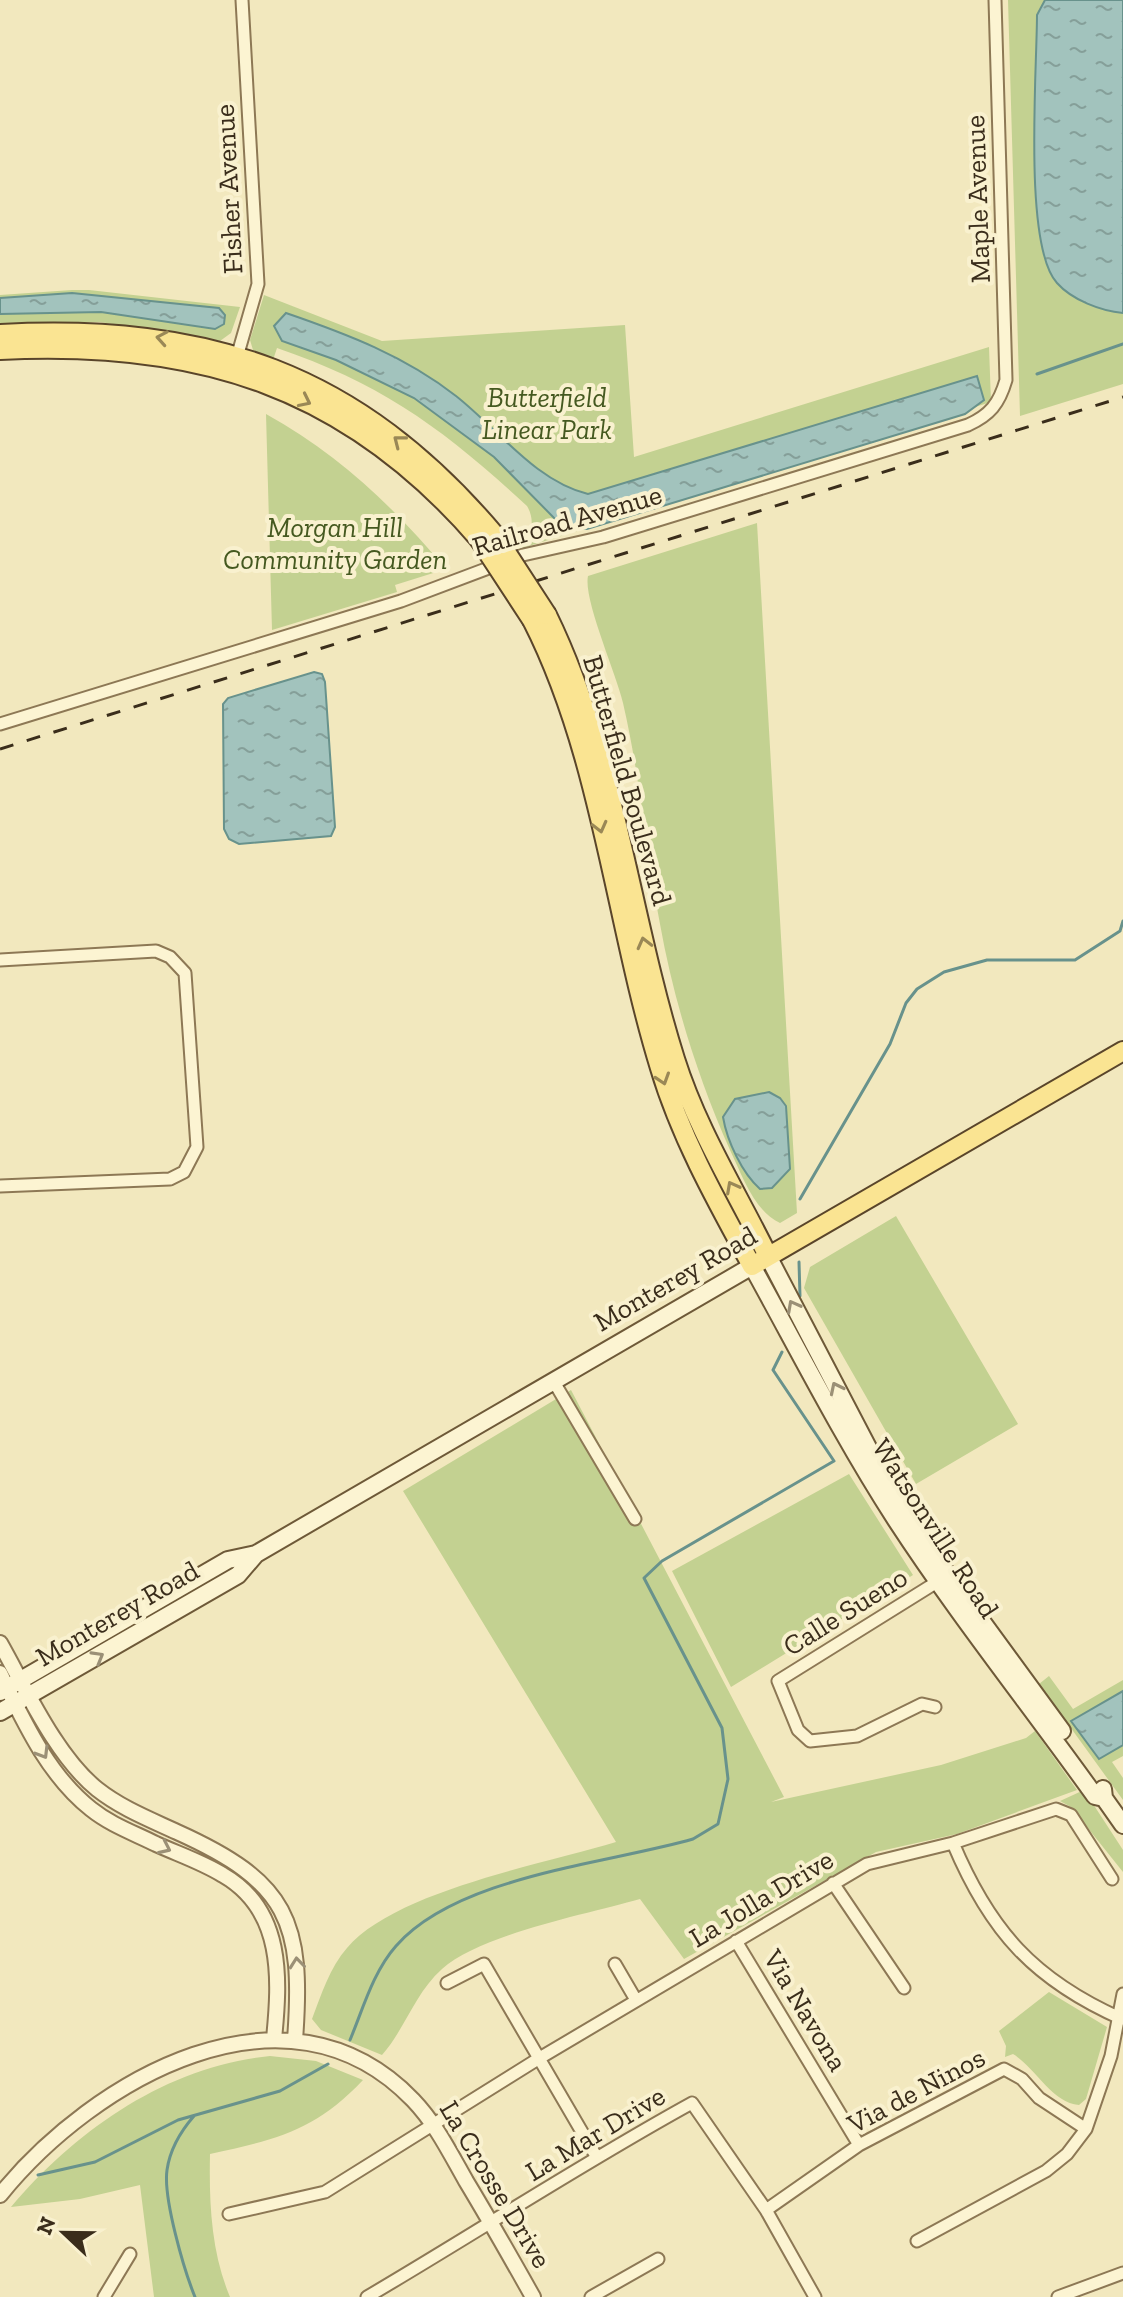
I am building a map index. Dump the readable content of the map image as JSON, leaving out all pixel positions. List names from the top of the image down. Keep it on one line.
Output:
{"streets":{"main road":["Butterfield Boulevard","Monterey Road","Watsonville Road"],"street":["Fisher Avenue","Maple Avenue","Railroad Avenue","Calle Sueno","La Jolla Drive","Via Navona","Via de Ninos","La Mar Drive","La Crosse Drive"]},"crossings":[["Fisher Avenue","Butterfield Boulevard"],["Maple Avenue","Railroad Avenue"],["Butterfield Boulevard","Monterey Road"],["Butterfield Boulevard","Watsonville Road"],["Monterey Road","Watsonville Road"],["Watsonville Road","Calle Sueno"],["La Jolla Drive","Via Navona"],["La Jolla Drive","La Crosse Drive"],["Via Navona","Via de Ninos"],["Via de Ninos","La Mar Drive"],["La Mar Drive","La Crosse Drive"]],"parks":["Butterfield Linear Park","Morgan Hill Community Garden"],"north":"left"}
